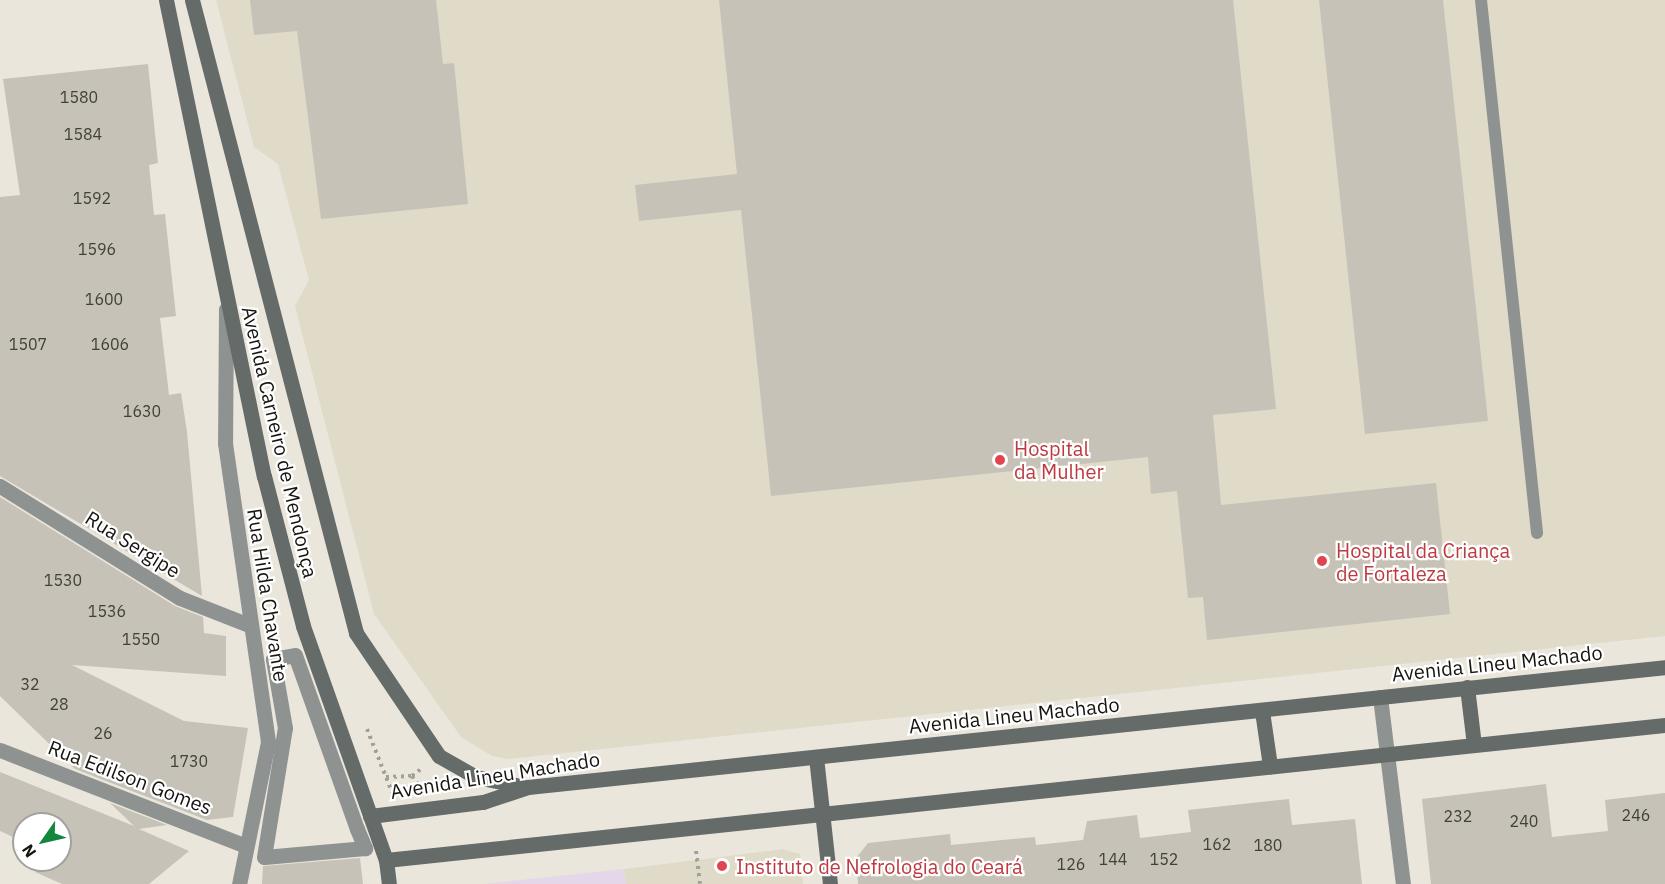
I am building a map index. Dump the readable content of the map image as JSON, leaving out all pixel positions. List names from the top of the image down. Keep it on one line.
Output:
{"streets":{"main road":["Avenida Carneiro de Mendonça","Avenida Lineu Machado"],"street":["Rua Sergipe","Rua Hilda Chavante","Rua Edilson Gomes"]},"crossings":[["Avenida Carneiro de Mendonça","Rua Hilda Chavante"],["Avenida Carneiro de Mendonça","Avenida Lineu Machado"],["Rua Sergipe","Rua Hilda Chavante"],["Rua Hilda Chavante","Rua Edilson Gomes"]],"places":["Hospital da Mulher","Hospital da Criança de Fortaleza","Instituto de Nefrologia do Ceará"],"house_numbers":["1580","1584","1592","1596","1600","1507","1606","1630","1530","1536","1550","32","28","26","1730","246","232","240","162","180","144","152","126"],"north":"bottom left"}
